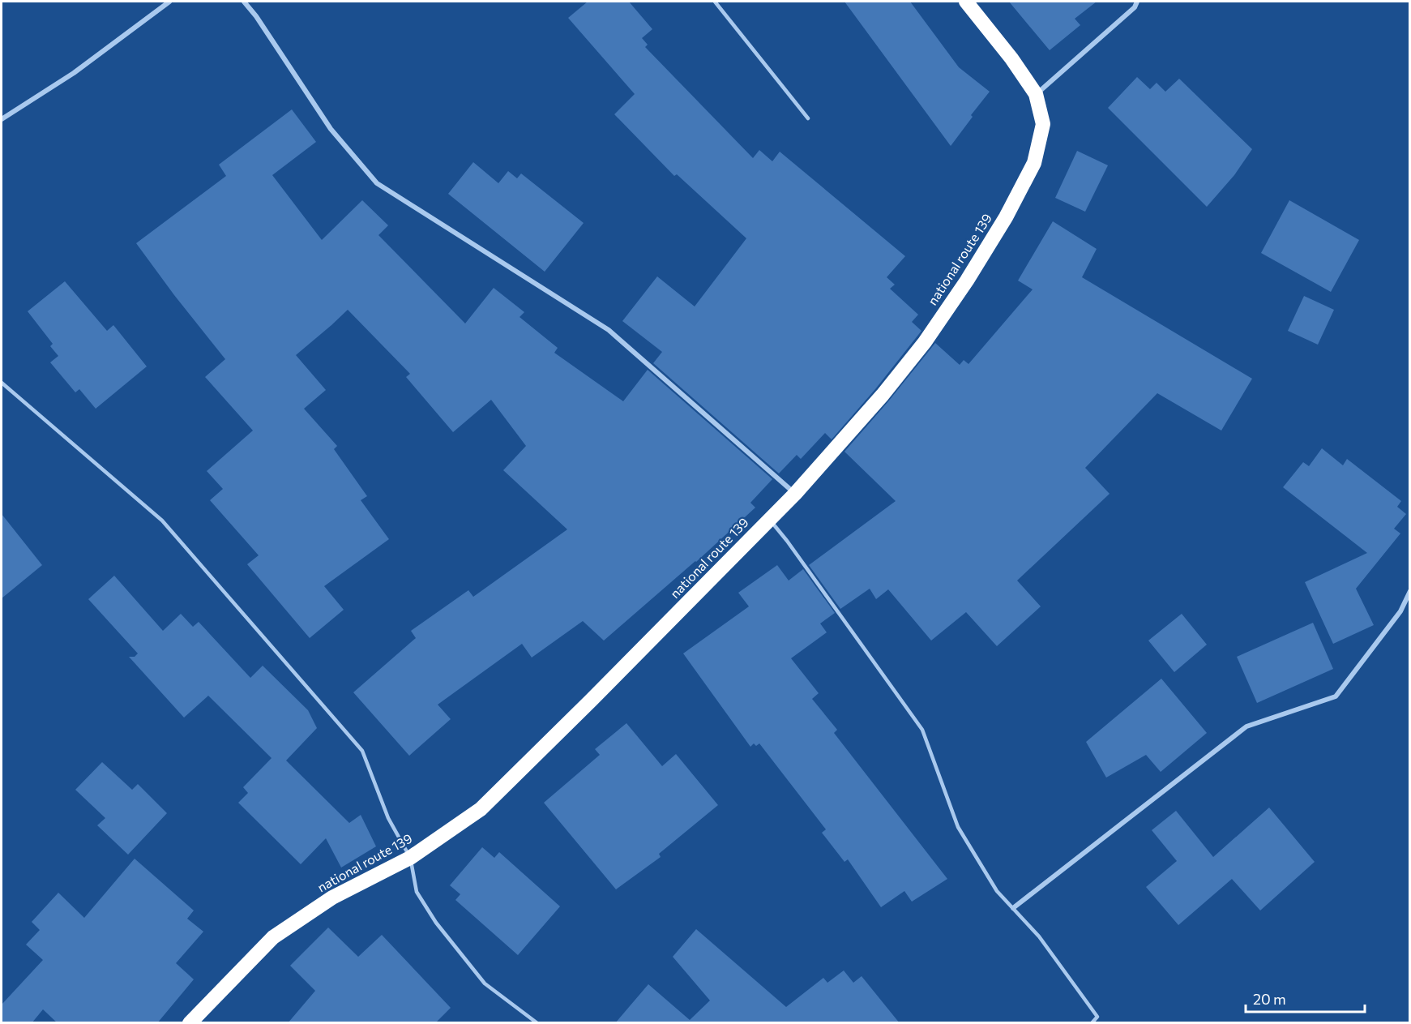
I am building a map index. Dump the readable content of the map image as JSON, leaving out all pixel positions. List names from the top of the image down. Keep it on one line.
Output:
{"streets":{"highway":["national route 139"]},"scale_bar":"20 m"}
